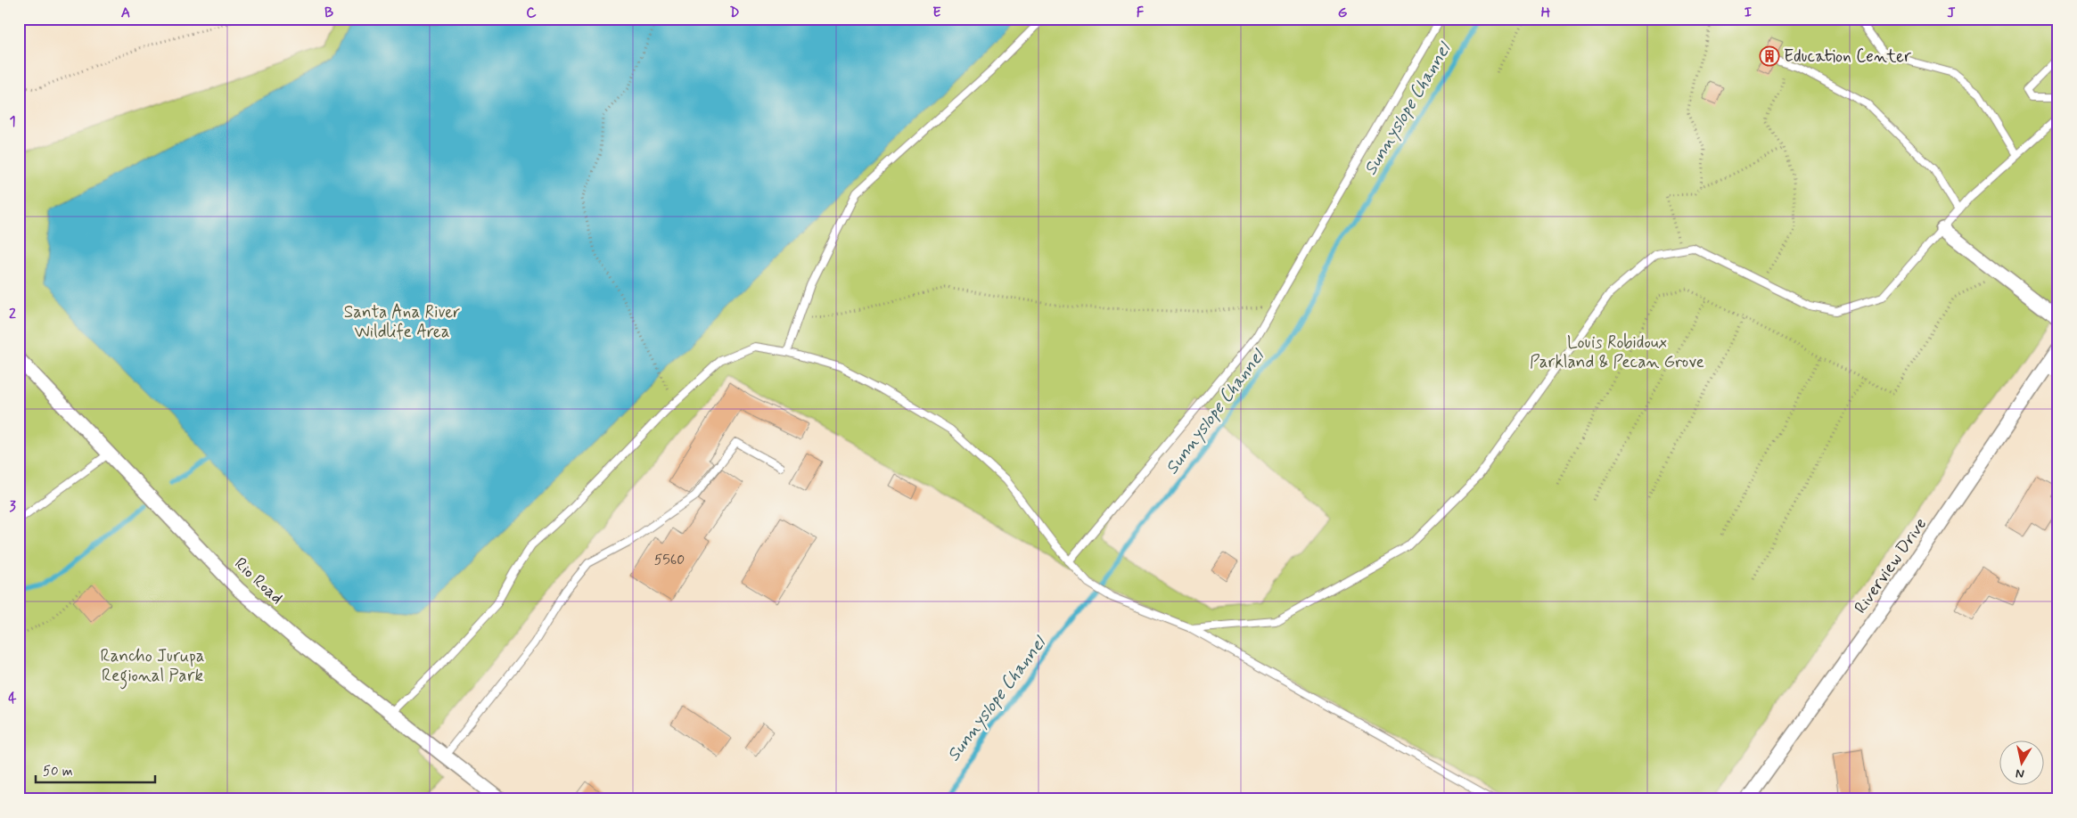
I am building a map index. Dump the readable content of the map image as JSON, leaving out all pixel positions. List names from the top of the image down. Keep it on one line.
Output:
{"streets":{"street":["Riverview Drive","Rio Road"]},"water":["Sunnyslope Channel"],"parks":["Santa Ana River Wildlife Area","Louis Robidoux Parkland & Pecan Grove","Rancho Jurupa Regional Park"],"places":{"building":["Education Center"]},"house_numbers":["5560"],"scale_bar":"50 m","north":"bottom","grid":{"columns":["A","B","C","D","E","F","G","H","I","J"],"rows":["1","2","3","4"]}}
